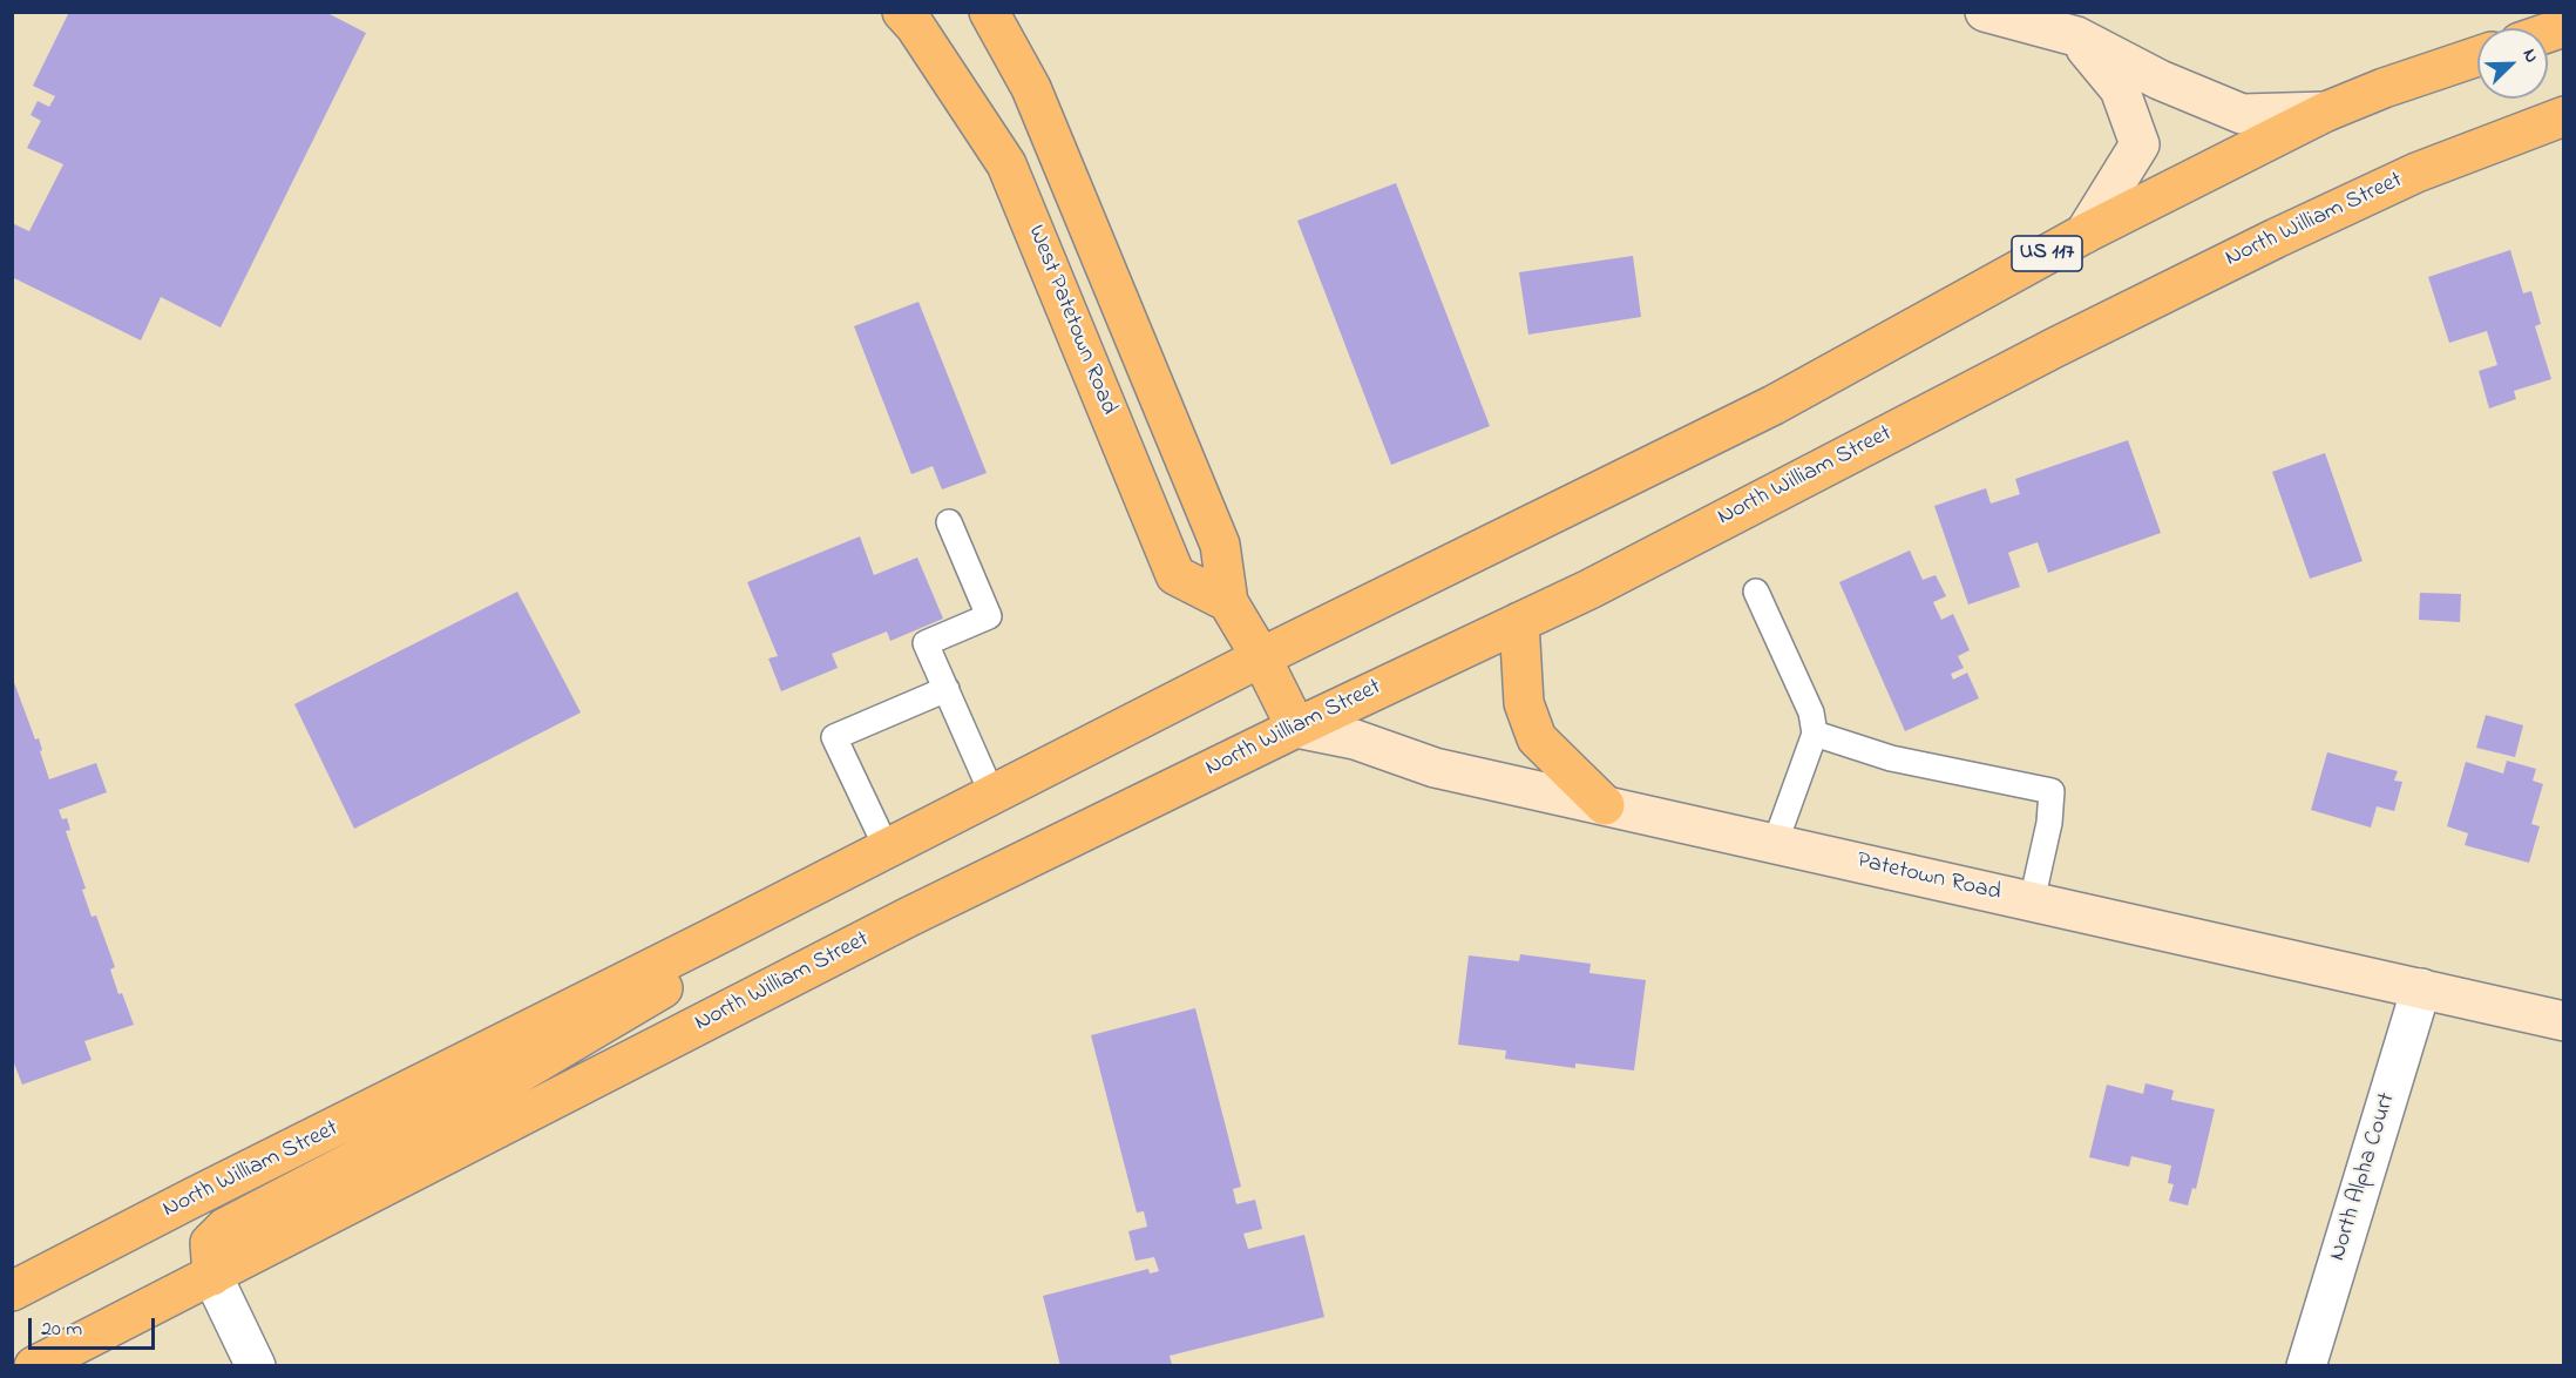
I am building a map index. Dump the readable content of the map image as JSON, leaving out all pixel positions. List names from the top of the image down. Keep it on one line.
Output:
{"streets":{"main road":["North William Street","US 117","West Patetown Road","Patetown Road"],"street":["North Alpha Court"]},"crossings":[["North William Street","Patetown Road"],["Patetown Road","North Alpha Court"]],"scale_bar":"20 m","north":"top right"}
